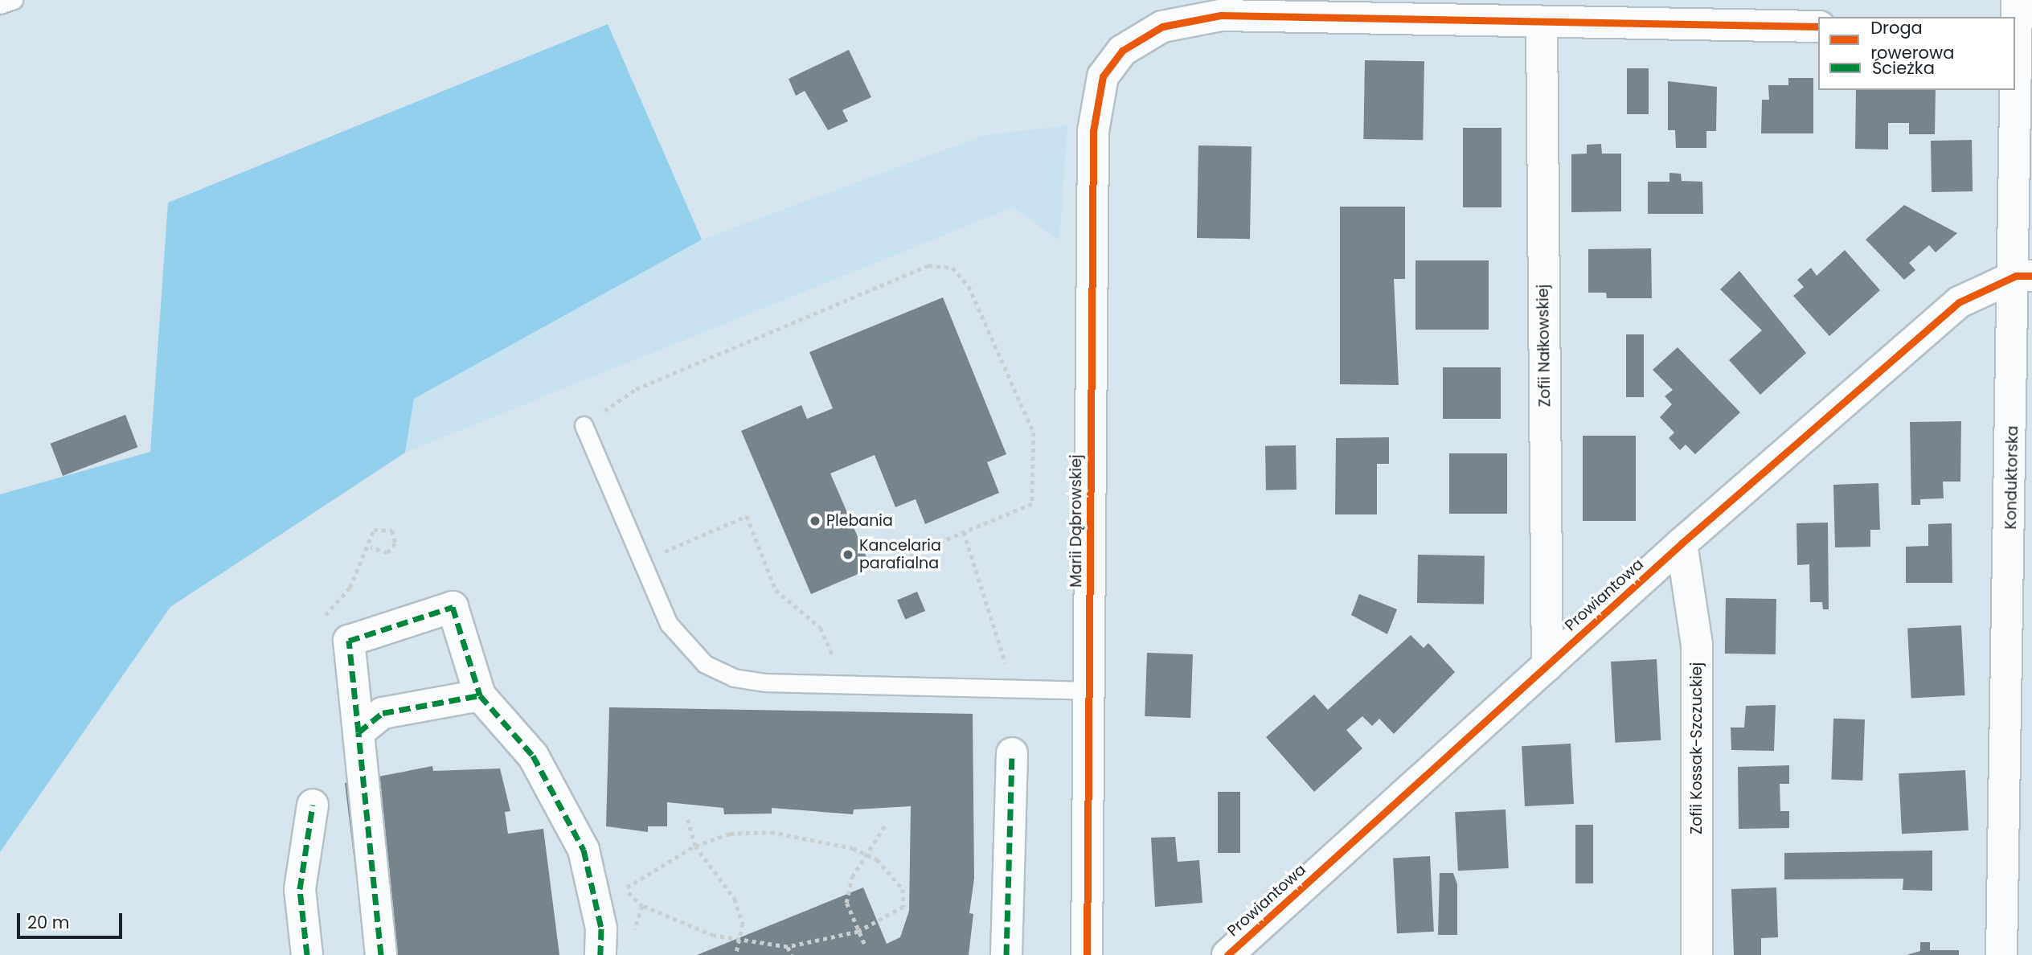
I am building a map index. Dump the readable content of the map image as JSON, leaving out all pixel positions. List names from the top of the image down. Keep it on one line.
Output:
{"streets":{"street":["Zofii Nałkowskiej","Konduktorska","Marii Dąbrowskiej","Prowiantowa","Zofii Kossak-Szczuckiej"]},"crossings":[["Zofii Nałkowskiej","Marii Dąbrowskiej"],["Zofii Nałkowskiej","Prowiantowa"],["Konduktorska","Prowiantowa"],["Prowiantowa","Zofii Kossak-Szczuckiej"]],"places":["Plebania","Kancelaria parafialna"],"legend":["Droga rowerowa","Ścieżka"],"scale_bar":"20 m"}
